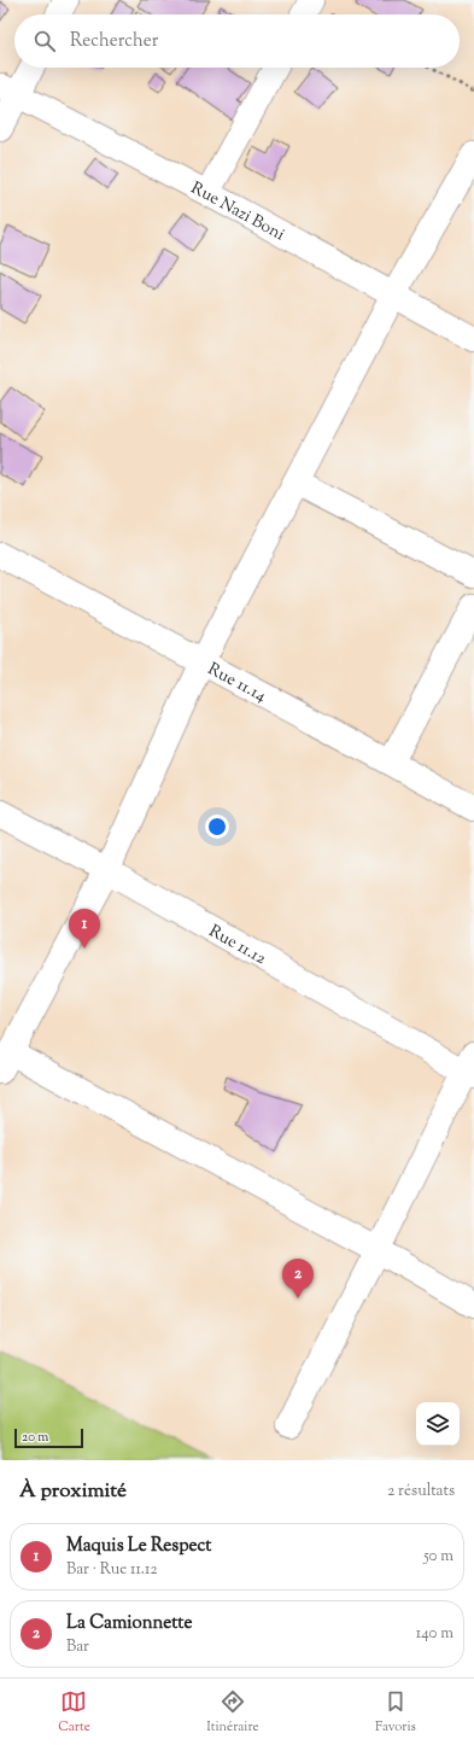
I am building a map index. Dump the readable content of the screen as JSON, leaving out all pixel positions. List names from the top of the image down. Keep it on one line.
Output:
{"streets":{"street":["Rue Nazi Boni","Rue 11.14","Rue 11.12"]},"scale_bar":"20 m","page":{"search":"Rechercher","pins":["1","2"],"scale":"20 m","heading":["À proximité","2 résultats"],"list":[{"mark":"1","name":"Maquis Le Respect","note":"Bar · Rue 11.12","value":"50 m"},{"mark":"2","name":"La Camionnette","note":"Bar","value":"140 m"}],"nav":["Carte","Itinéraire","Favoris"]}}
